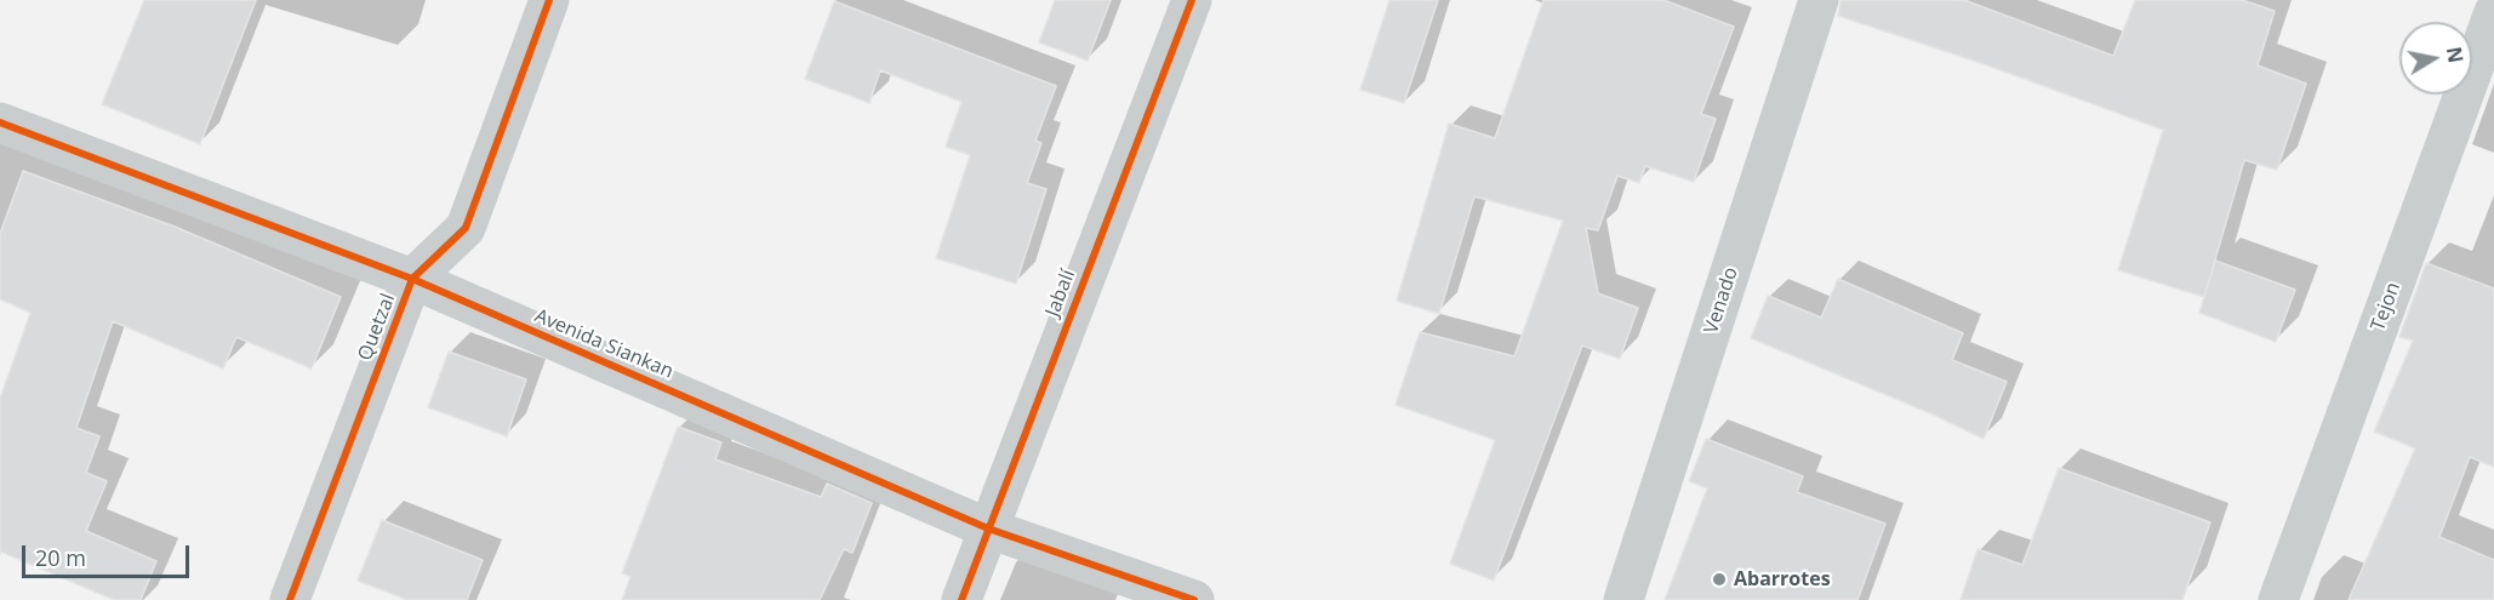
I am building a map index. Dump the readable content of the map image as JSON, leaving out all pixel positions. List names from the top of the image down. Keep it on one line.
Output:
{"streets":{"street":["Jabalí","Venado","Tejon","Quetzal","Avenida Siankan"]},"crossings":[["Jabalí","Avenida Siankan"],["Quetzal","Avenida Siankan"]],"places":["Abarrotes"],"scale_bar":"20 m","north":"right"}
